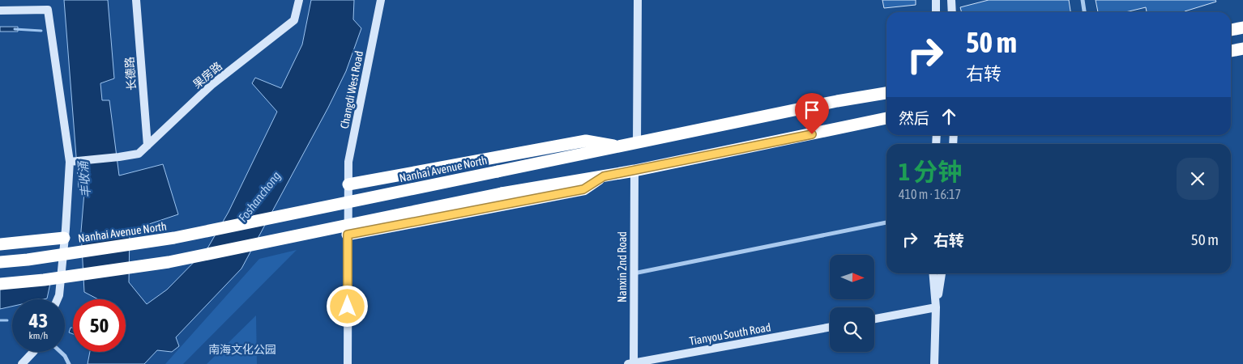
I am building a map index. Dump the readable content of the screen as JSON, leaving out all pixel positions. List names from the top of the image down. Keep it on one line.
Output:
{"streets":{"highway":["Nanhai Avenue North"],"street":["长德路","果房路","Changdi West Road","Nanxin 2nd Road","Tianyou South Road"]},"crossings":[["长德路","果房路"],["Nanxin 2nd Road","Tianyou South Road"]],"water":["丰收涌","Foshanchong"],"parks":["南海文化公园"],"north":"right","page":{"turn":["50 m","右转"],"then":"然后","heading":["1 分钟","410 m · 16:17"],"list":[{"name":"右转","value":"50 m"}],"speed":"43 km/h","limit":"50"}}
